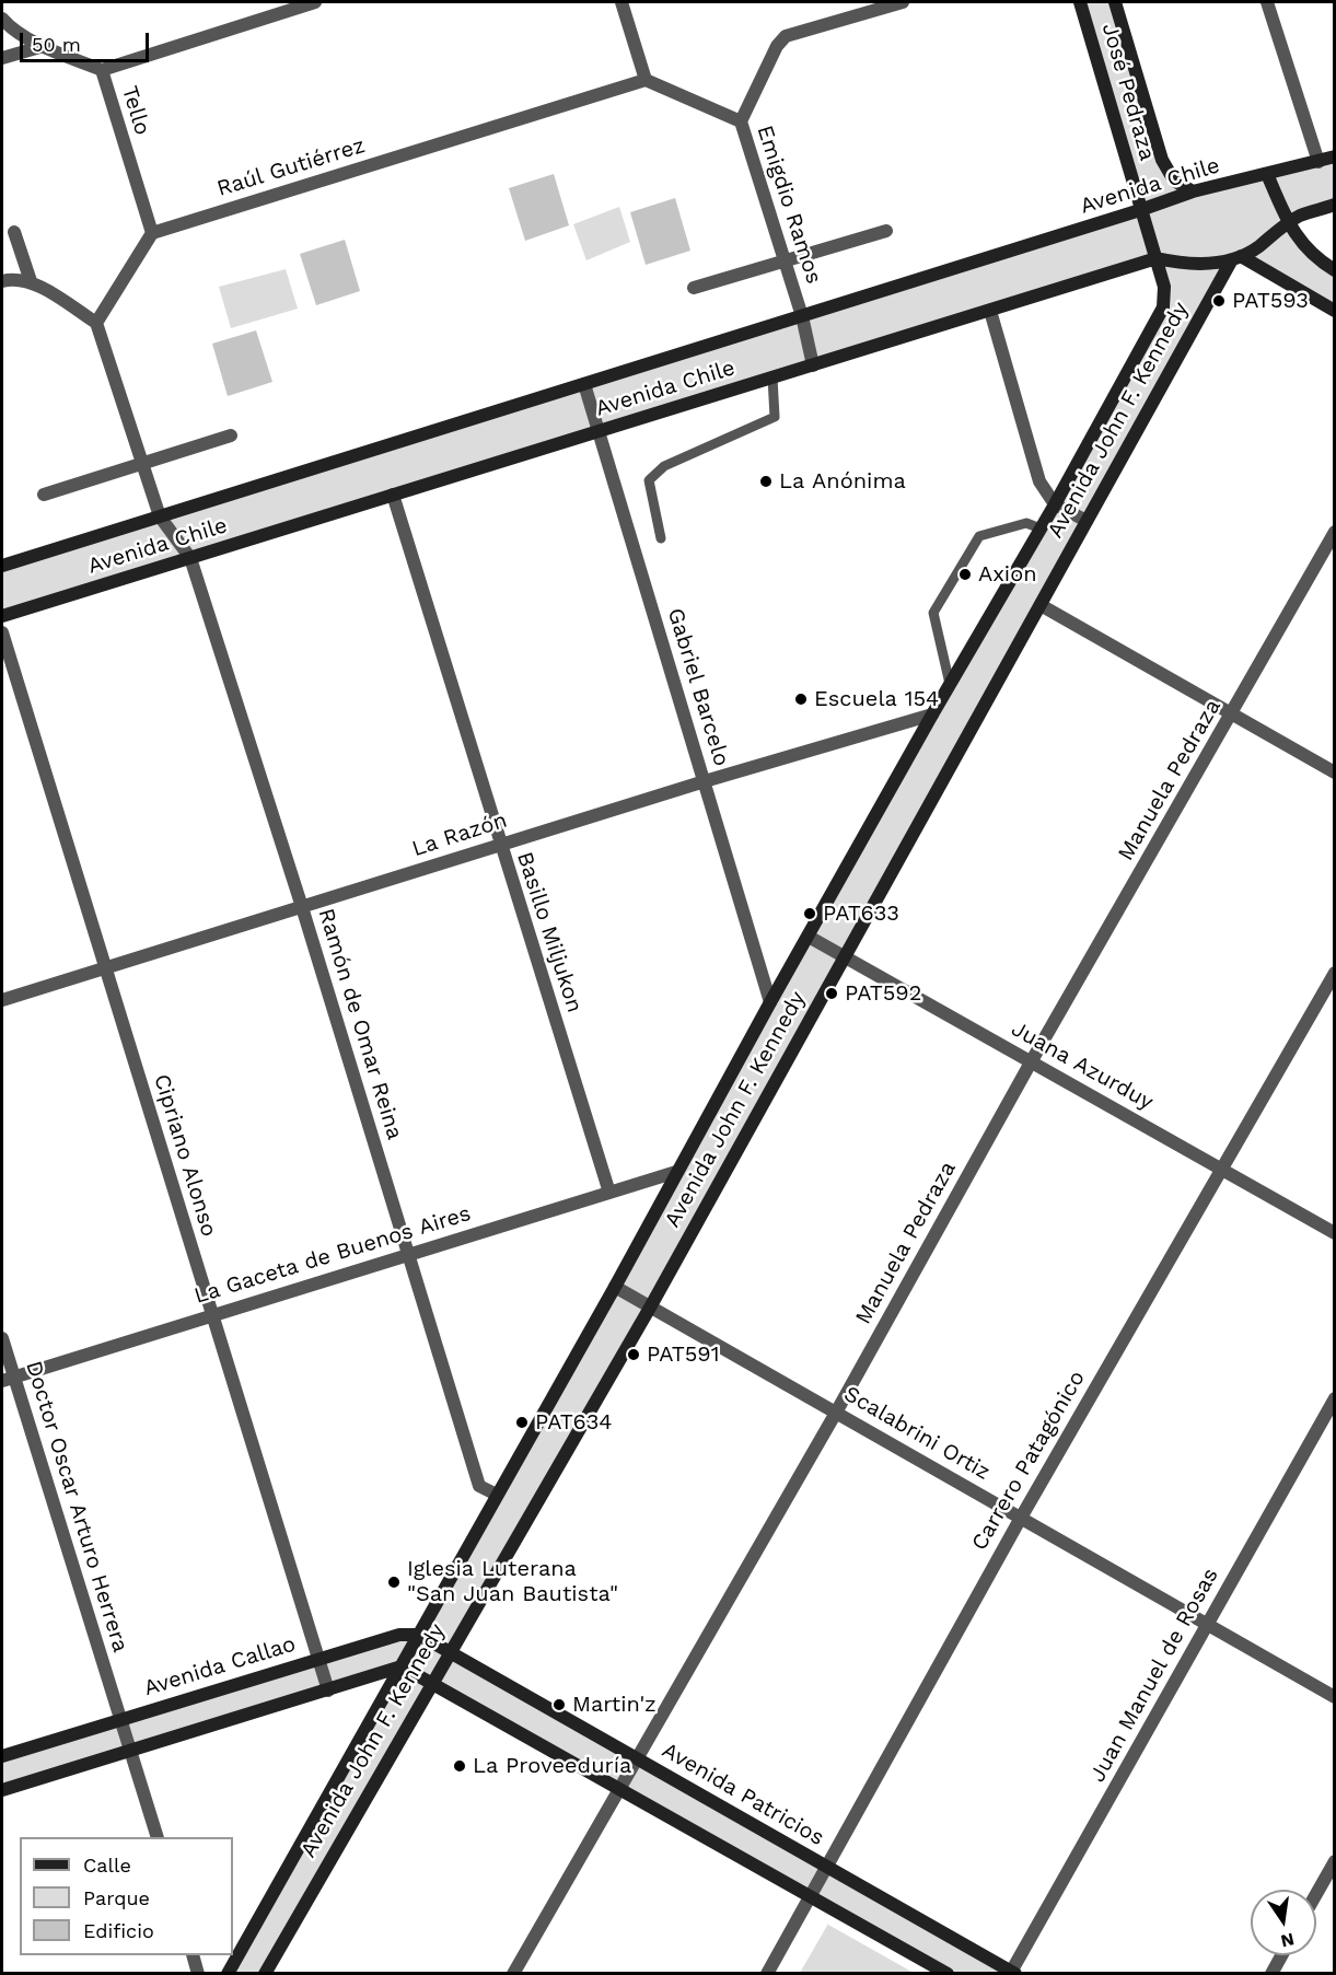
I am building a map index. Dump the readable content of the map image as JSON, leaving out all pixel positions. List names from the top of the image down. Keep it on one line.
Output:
{"streets":{"main road":["José Pedraza","Avenida Chile","Avenida John F. Kennedy","Avenida Callao","Avenida Patricios"],"street":["Tello","Raúl Gutiérrez","Emigdio Ramos","Gabriel Barcelo","Manuela Pedraza","La Razón","Basillo Miljukon","Ramón de Omar Reina","Juana Azurduy","Cipriano Alonso","La Gaceta de Buenos Aires","Scalabrini Ortiz","Carrero Patagónico","Doctor Oscar Arturo Herrera","Juan Manuel de Rosas"]},"crossings":[["José Pedraza","Avenida Chile"],["José Pedraza","Avenida John F. Kennedy"],["Tello","Raúl Gutiérrez"],["Raúl Gutiérrez","Emigdio Ramos"],["Avenida Chile","Emigdio Ramos"],["Avenida Chile","Avenida John F. Kennedy"],["Avenida Chile","Gabriel Barcelo"],["Avenida Chile","Basillo Miljukon"],["Avenida Chile","Ramón de Omar Reina"],["Avenida John F. Kennedy","Gabriel Barcelo"],["Avenida John F. Kennedy","La Razón"],["Avenida John F. Kennedy","Ramón de Omar Reina"],["Avenida John F. Kennedy","Juana Azurduy"],["Avenida John F. Kennedy","La Gaceta de Buenos Aires"],["Avenida John F. Kennedy","Scalabrini Ortiz"],["Avenida John F. Kennedy","Avenida Callao"],["Avenida John F. Kennedy","Avenida Patricios"],["Gabriel Barcelo","La Razón"],["Manuela Pedraza","Juana Azurduy"],["Manuela Pedraza","Scalabrini Ortiz"],["Manuela Pedraza","Avenida Patricios"],["La Razón","Basillo Miljukon"],["La Razón","Ramón de Omar Reina"],["La Razón","Cipriano Alonso"],["Basillo Miljukon","La Gaceta de Buenos Aires"],["Ramón de Omar Reina","La Gaceta de Buenos Aires"],["Juana Azurduy","Carrero Patagónico"],["Cipriano Alonso","La Gaceta de Buenos Aires"],["Cipriano Alonso","Avenida Callao"],["La Gaceta de Buenos Aires","Doctor Oscar Arturo Herrera"],["Scalabrini Ortiz","Carrero Patagónico"],["Scalabrini Ortiz","Juan Manuel de Rosas"],["Carrero Patagónico","Avenida Patricios"],["Doctor Oscar Arturo Herrera","Avenida Callao"],["Juan Manuel de Rosas","Avenida Patricios"]],"places":["PAT593","La Anónima","Axion","Escuela 154","PAT633","PAT592","PAT591","PAT634","Iglesia Luterana \"San Juan Bautista\"","Martin'z","La Proveeduría"],"legend":["Calle","Parque","Edificio"],"scale_bar":"50 m","north":"bottom"}
